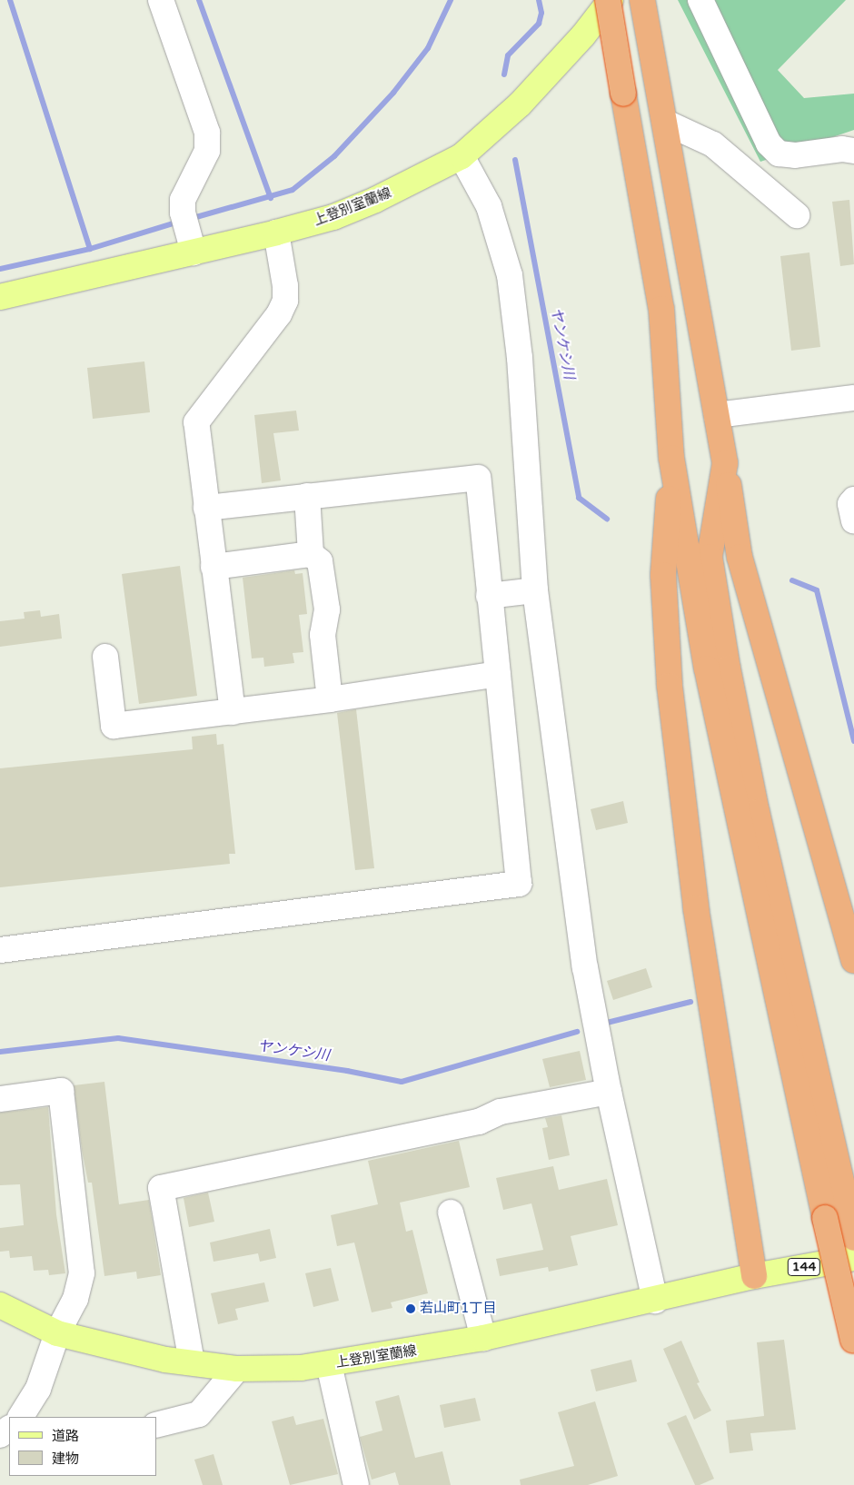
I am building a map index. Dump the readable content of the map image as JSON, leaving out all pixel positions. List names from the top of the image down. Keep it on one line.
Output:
{"streets":{"main road":["上登別室蘭線","144"]},"crossings":[["上登別室蘭線","144"]],"water":["ヤンケシ川"],"places":["若山町1丁目"],"legend":["道路","建物"]}
